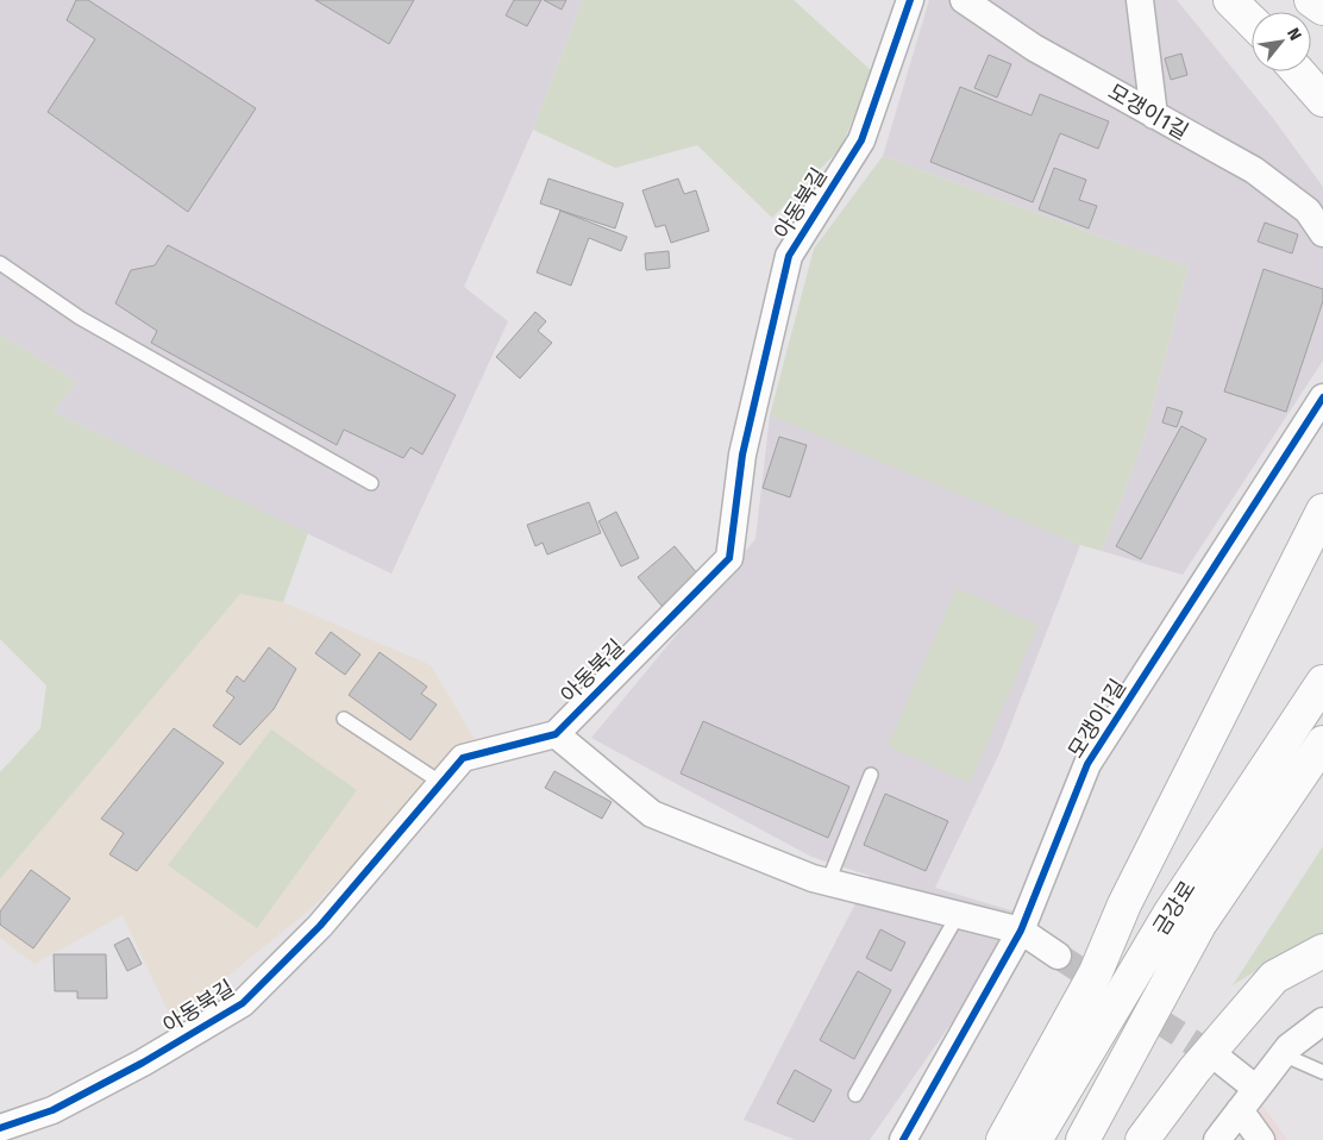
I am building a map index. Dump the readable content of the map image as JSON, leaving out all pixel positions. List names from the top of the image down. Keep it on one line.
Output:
{"streets":{"main road":["금강로"],"street":["모갱이1길","아동북길"]},"north":"top right"}
